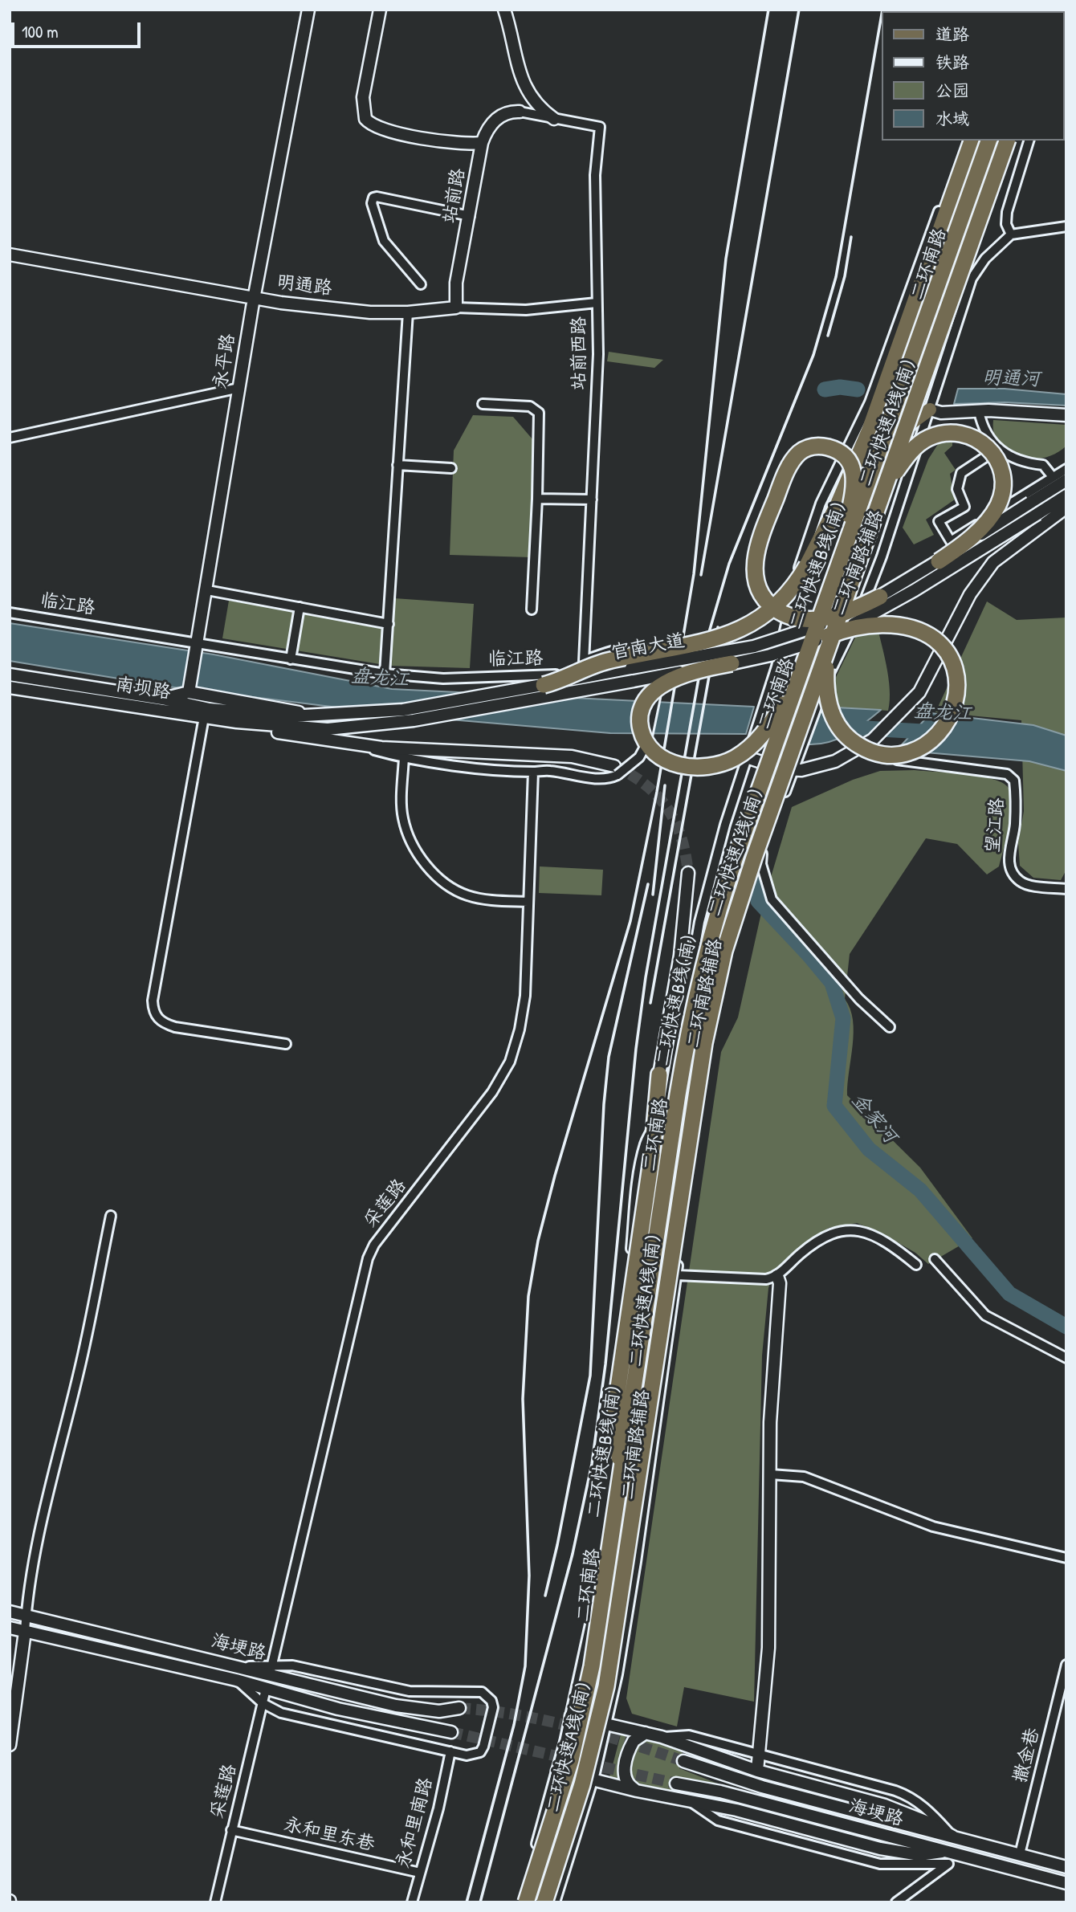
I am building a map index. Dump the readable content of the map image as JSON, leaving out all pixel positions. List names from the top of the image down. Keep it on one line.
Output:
{"streets":{"highway":["二环快速A线(南)","二环快速B线(南)"],"main road":["站前路","二环南路","明通路","永平路","官南大道","南坝路","海埂路"],"street":["站前西路","二环南路辅路","临江路","望江路","采莲路","撒金巷","永和里南路","永和里东巷"]},"crossings":[["站前路","明通路"],["站前路","站前西路"],["二环南路","二环快速A线(南)"],["二环南路","二环南路辅路"],["二环南路","二环快速B线(南)"],["明通路","站前西路"],["明通路","永平路"],["站前西路","临江路"],["永平路","临江路"],["二环快速B线(南)","官南大道"],["官南大道","南坝路"],["采莲路","海埂路"],["采莲路","永和里东巷"],["海埂路","撒金巷"],["永和里南路","永和里东巷"]],"water":["明通河","盘龙江","金家河"],"legend":["道路","铁路","公园","水域"],"scale_bar":"100 m"}
